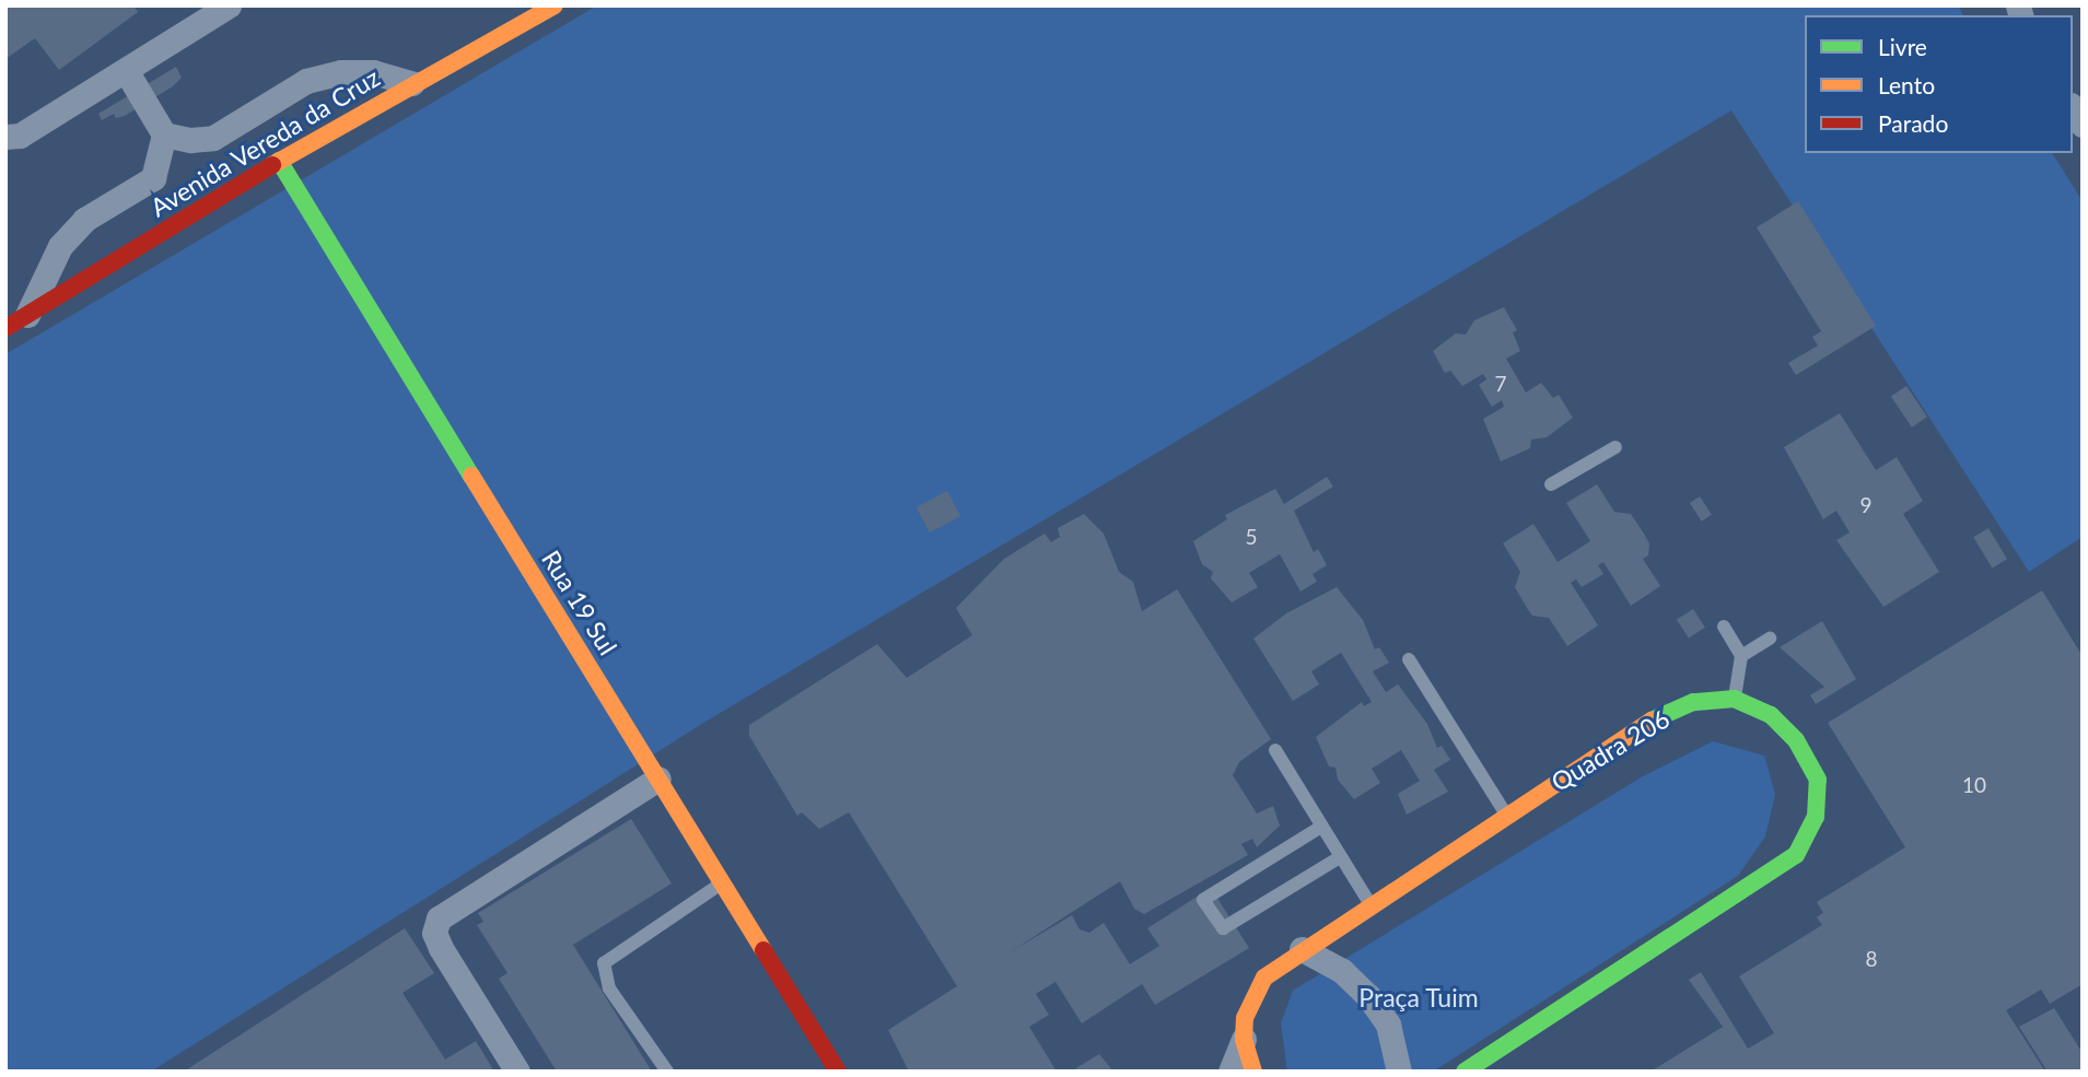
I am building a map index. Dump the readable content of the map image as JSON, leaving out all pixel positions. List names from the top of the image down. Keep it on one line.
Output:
{"streets":{"street":["Avenida Vereda da Cruz","Rua 19 Sul","Quadra 206"]},"crossings":[["Avenida Vereda da Cruz","Rua 19 Sul"]],"parks":["Praça Tuim"],"house_numbers":["7","9","5","10","8"],"legend":["Livre","Lento","Parado"]}
